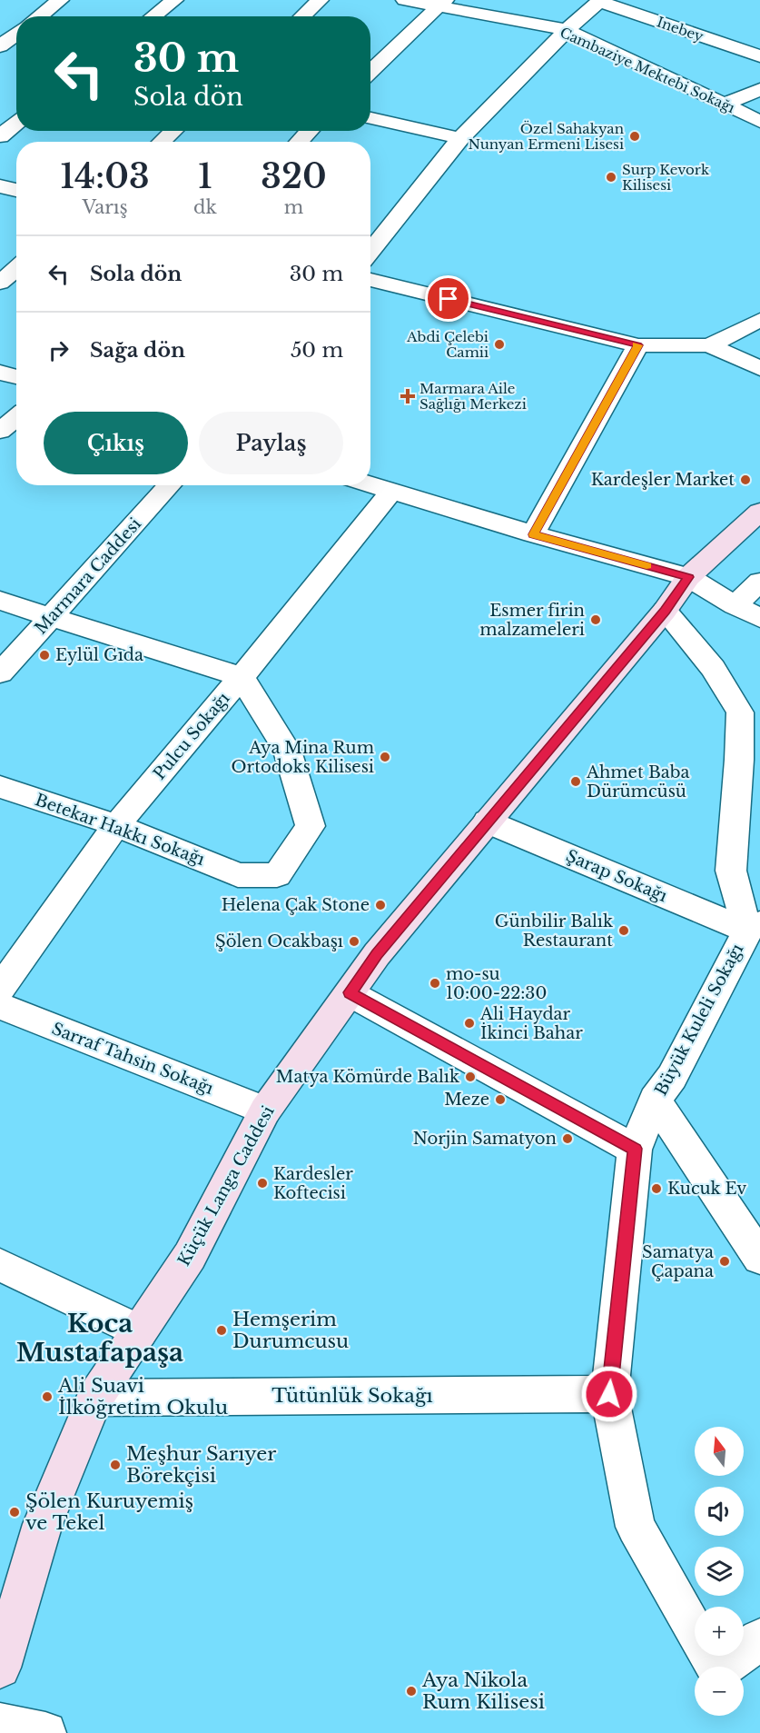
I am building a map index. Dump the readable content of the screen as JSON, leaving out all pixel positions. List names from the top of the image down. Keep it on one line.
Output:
{"streets":{"street":["Inebey","Cambaziye Mektebi Sokağı","Marmara Caddesi","Pulcu Sokağı","Betekar Hakkı Sokağı","Şarap Sokağı","Büyük Kuleli Sokağı","Sarraf Tahsin Sokağı","Küçük Langa Caddesi","Tütünlük Sokağı"]},"crossings":[["Pulcu Sokağı","Betekar Hakkı Sokağı"],["Şarap Sokağı","Büyük Kuleli Sokağı"],["Şarap Sokağı","Küçük Langa Caddesi"],["Sarraf Tahsin Sokağı","Küçük Langa Caddesi"],["Küçük Langa Caddesi","Tütünlük Sokağı"]],"districts":["Koca Mustafapaşa"],"places":{"other":["Özel Sahakyan Nunyan Ermeni Lisesi","Surp Kevork Kilisesi","Abdi Çelebi Camii","Kardeşler Market","Esmer firin malzameleri","Eylül Gıda","Aya Mina Rum Ortodoks Kilisesi","Ahmet Baba Dürümcüsü","Helena Çak Stone","Günbilir Balık Restaurant","Şölen Ocakbaşı","mo-su 10:00-22:30","Ali Haydar İkinci Bahar","Matya Kömürde Balık","Meze","Norjin Samatyon","Kardesler Koftecisi","Kucuk Ev","Samatya Çapana","Hemşerim Durumcusu","Ali Suavi İlköğretim Okulu","Meşhur Sarıyer Börekçisi","Şölen Kuruyemiş ve Tekel","Aya Nikola Rum Kilisesi"],"health":["Marmara Aile Sağlığı Merkezi"]},"north":"top","page":{"turn":["30 m","Sola dön"],"eta":["14:03","Varış","1","dk","320","m"],"list":[{"name":"Sola dön","value":"30 m"},{"name":"Sağa dön","value":"50 m"}],"buttons":["Çıkış","Paylaş"],"map_buttons":["+","−"]}}
